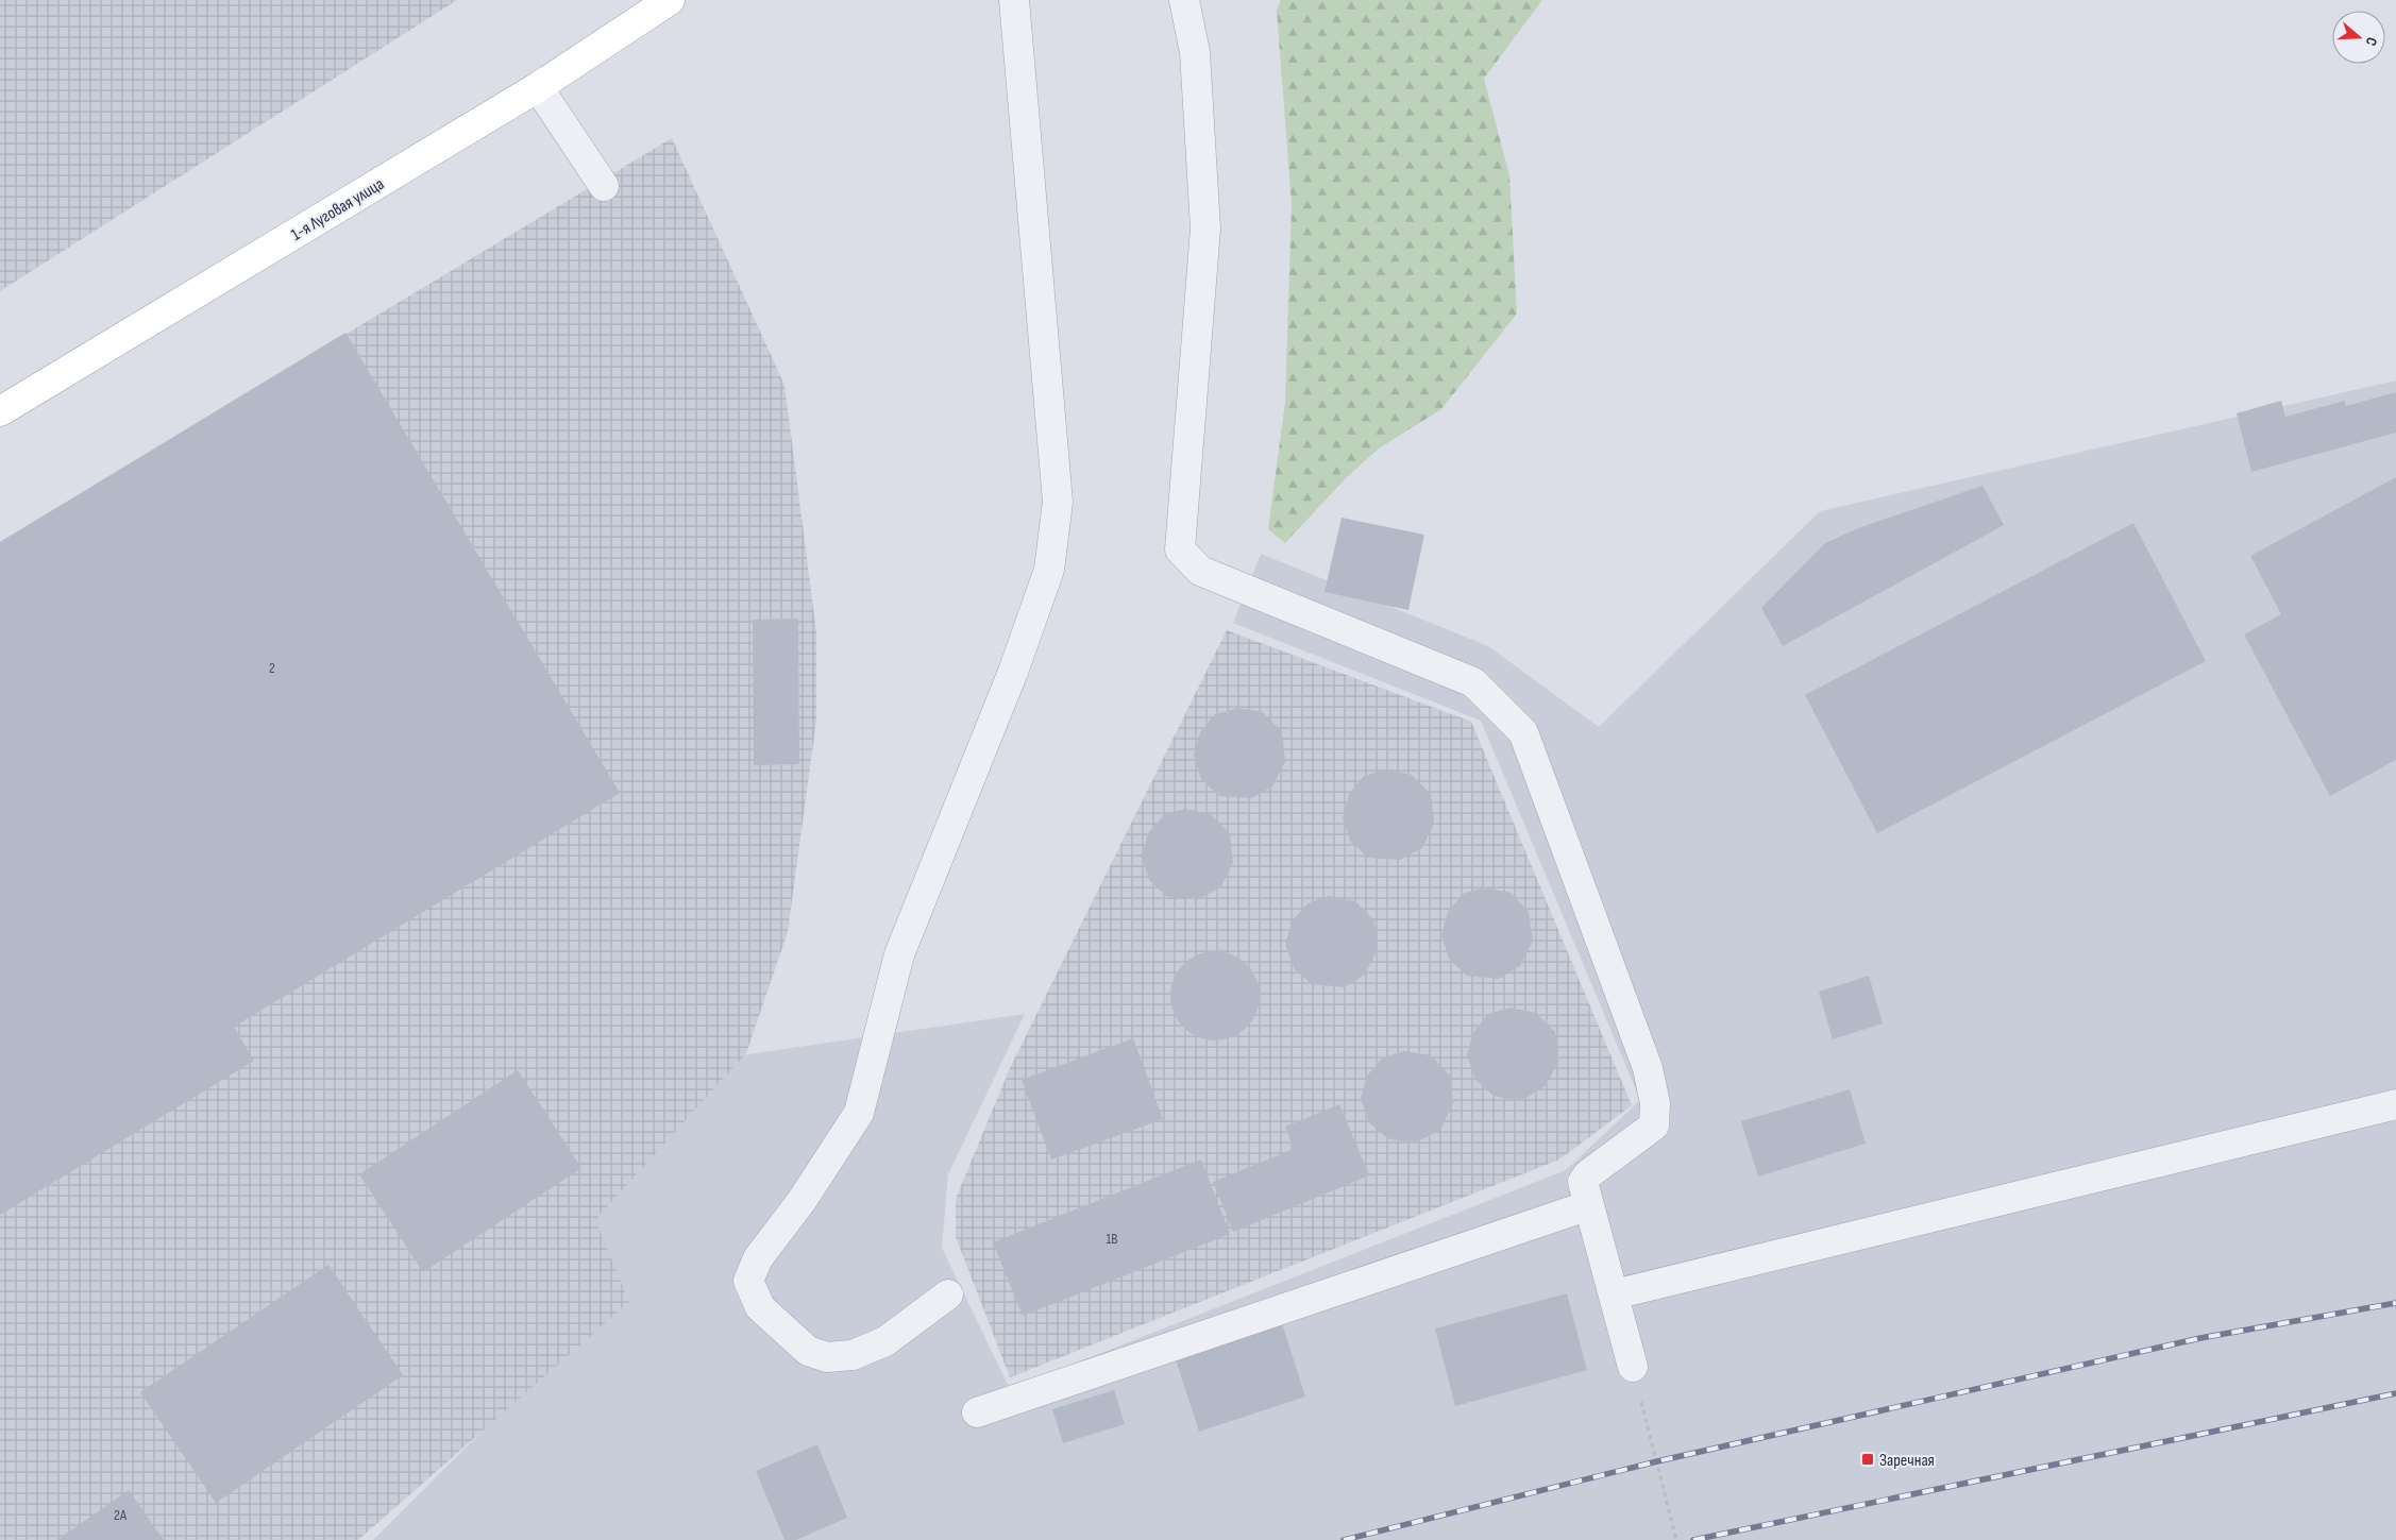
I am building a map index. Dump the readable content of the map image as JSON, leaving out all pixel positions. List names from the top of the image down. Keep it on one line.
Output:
{"streets":{"main road":["1-я Луговая улица"]},"places":{"transit":["Заречная"]},"house_numbers":["2","1В","2А"],"north":"right"}
